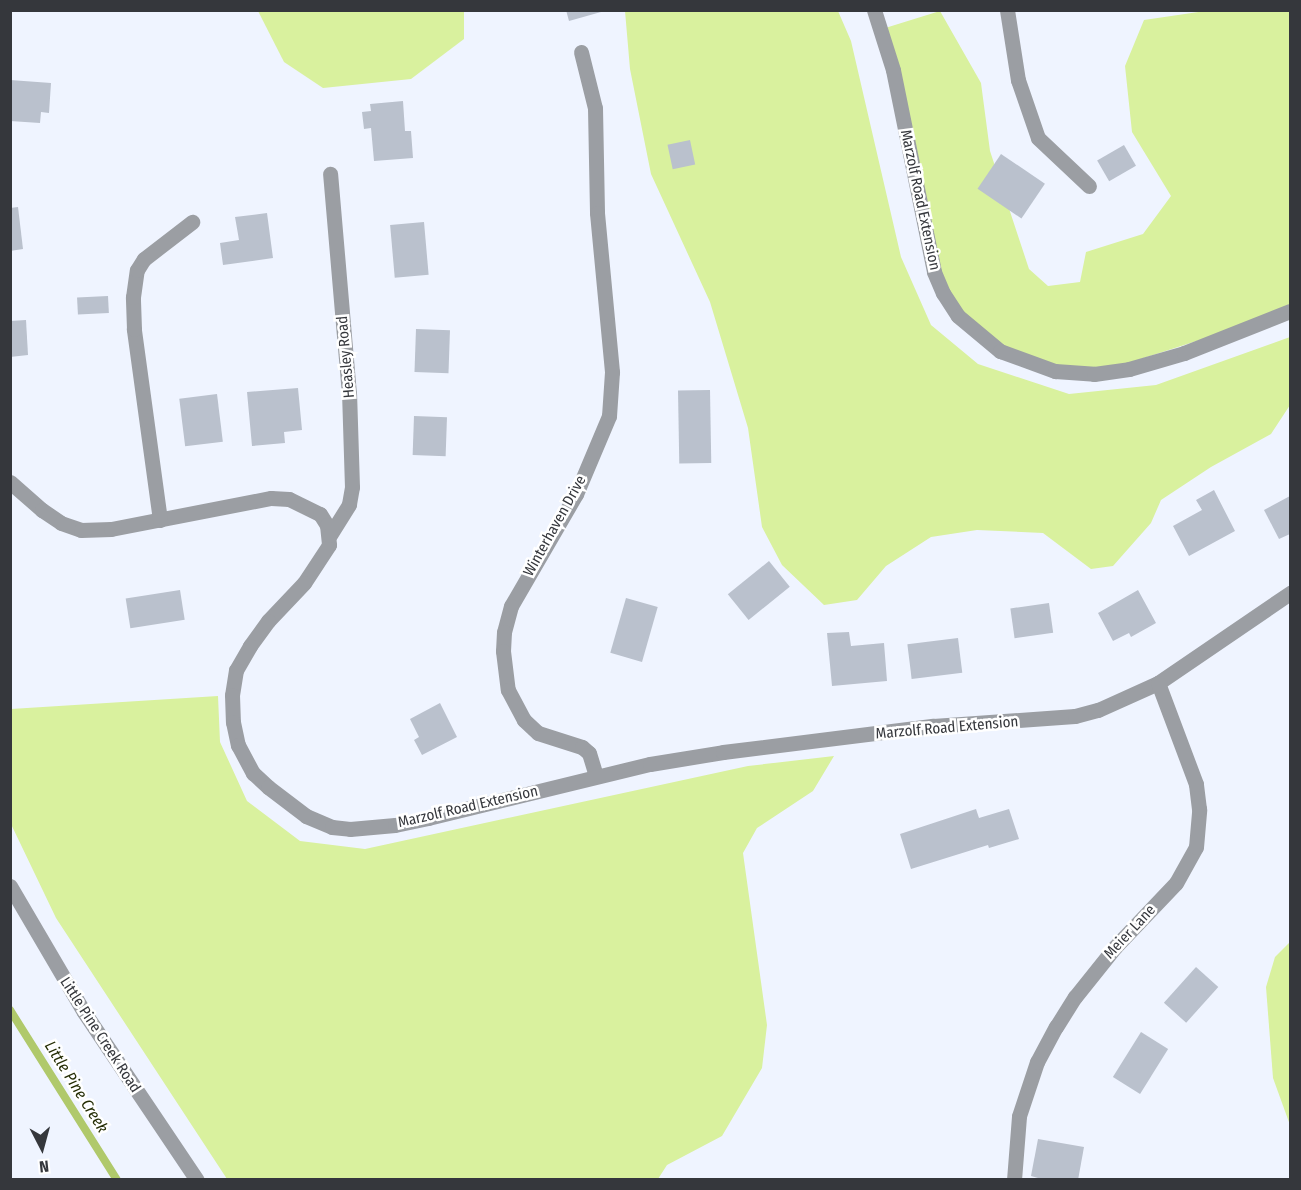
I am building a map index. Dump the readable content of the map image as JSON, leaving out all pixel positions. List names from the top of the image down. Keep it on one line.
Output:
{"streets":{"street":["Marzolf Road Extension","Heasley Road","Winterhaven Drive","Meier Lane","Little Pine Creek Road"]},"crossings":[["Marzolf Road Extension","Heasley Road"],["Marzolf Road Extension","Winterhaven Drive"],["Marzolf Road Extension","Meier Lane"]],"water":["Little Pine Creek"],"north":"bottom"}
